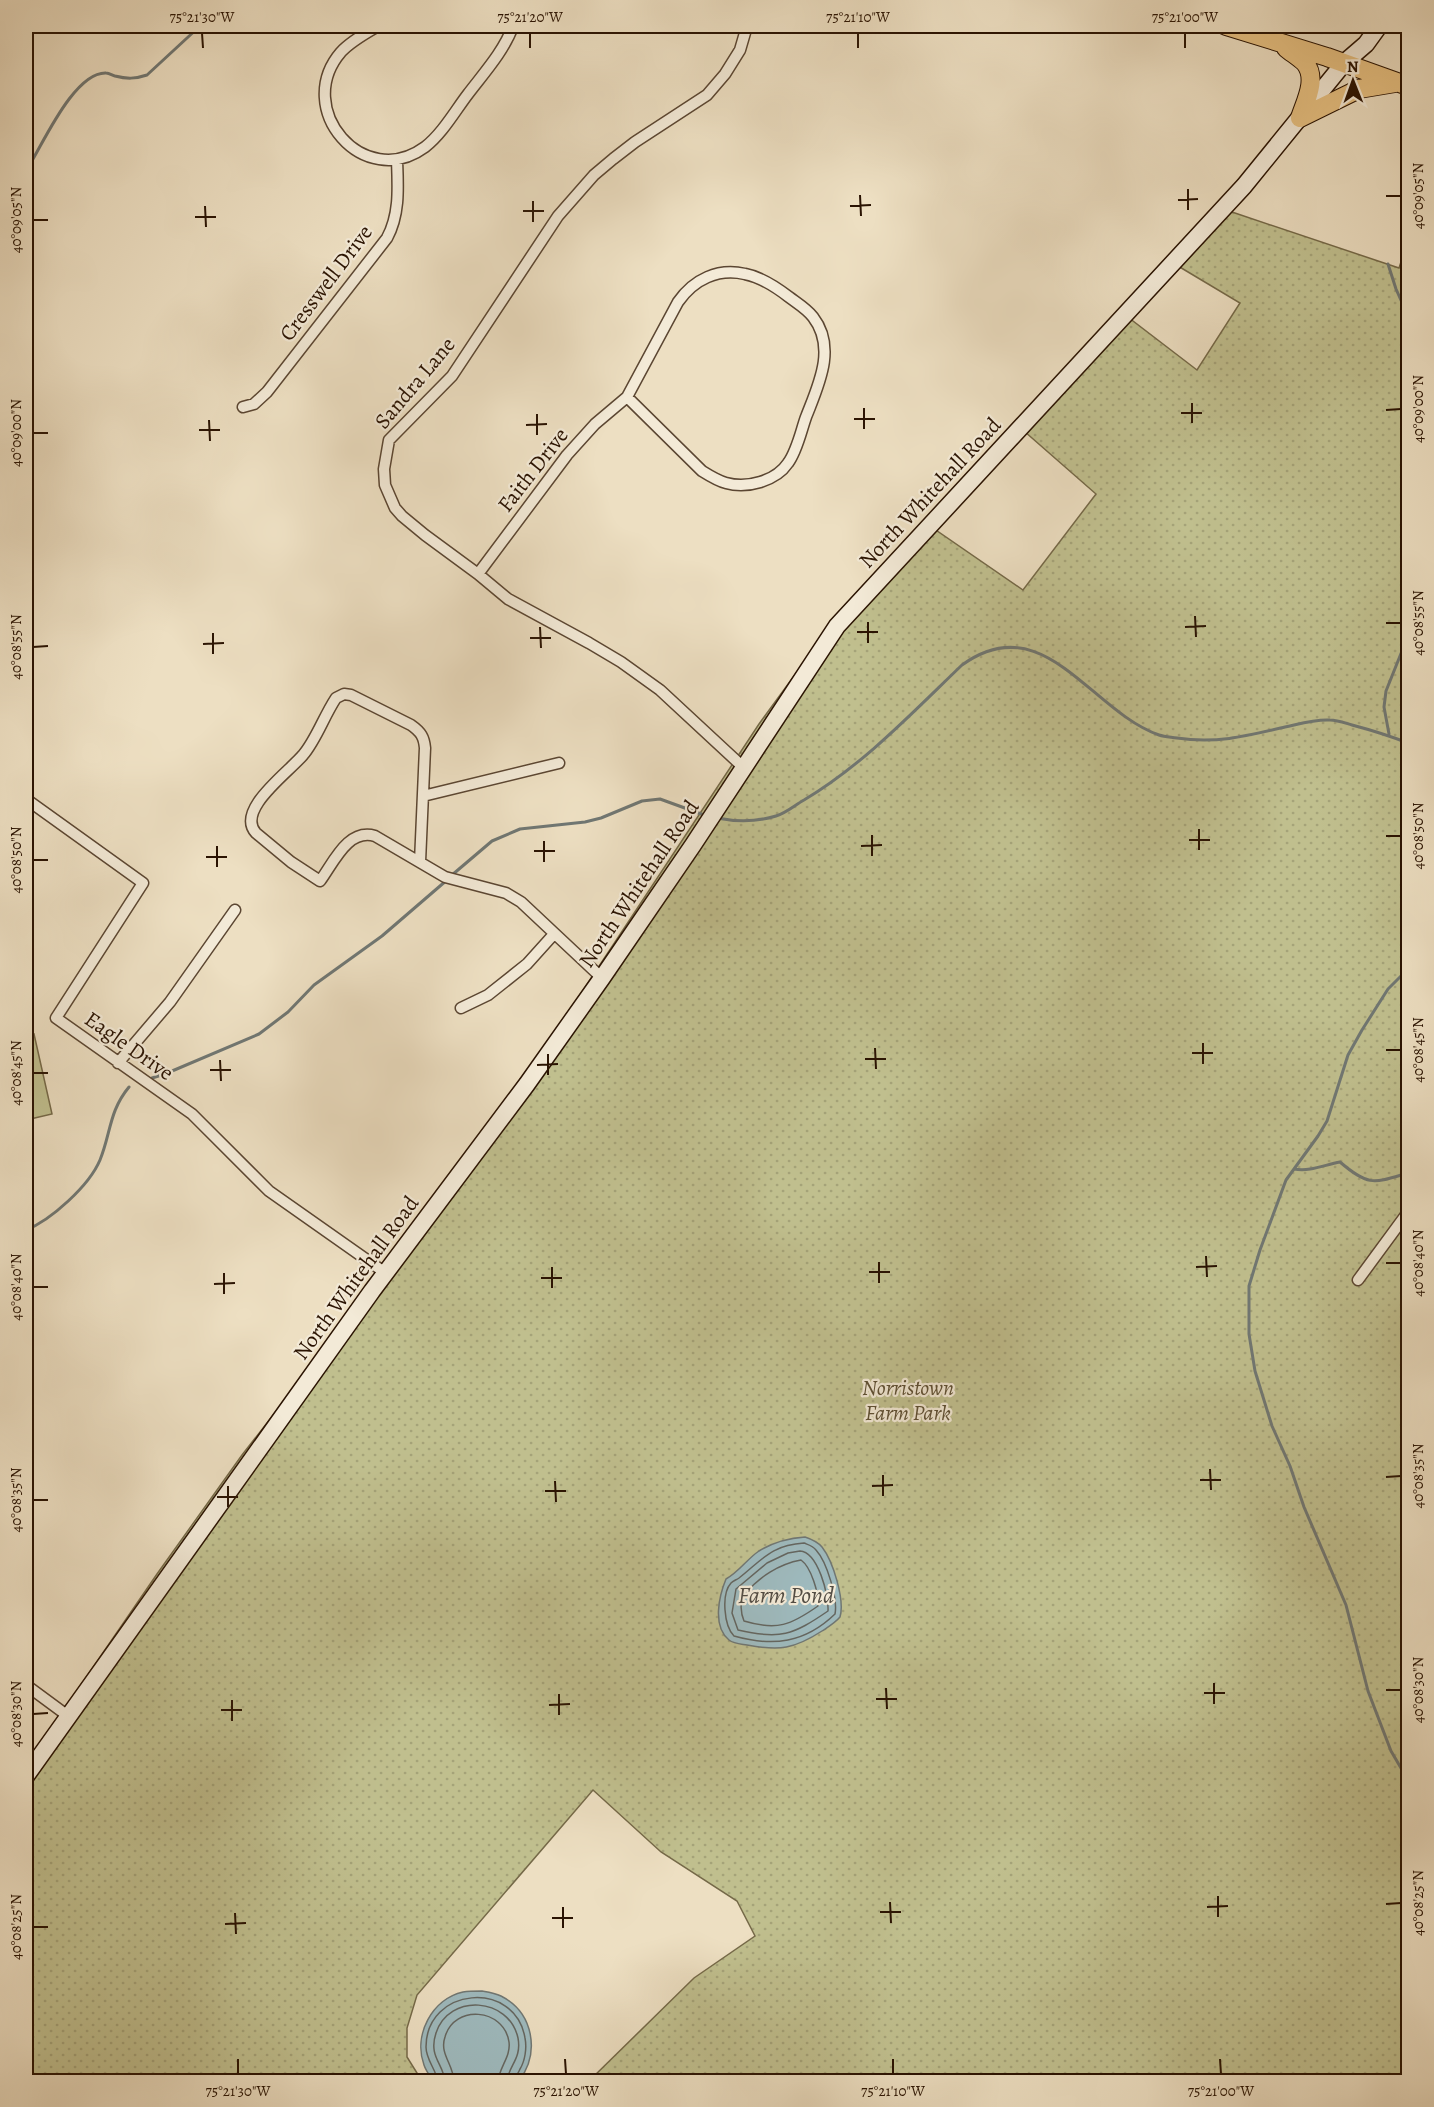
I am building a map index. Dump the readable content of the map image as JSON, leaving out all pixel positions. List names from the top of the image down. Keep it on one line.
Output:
{"streets":{"main road":["North Whitehall Road"],"street":["Cresswell Drive","Sandra Lane","Faith Drive","Eagle Drive"]},"crossings":[["Sandra Lane","Faith Drive"],["Sandra Lane","North Whitehall Road"],["North Whitehall Road","Eagle Drive"]],"water":["Farm Pond"],"parks":["Norristown Farm Park"],"north":"top","coordinates":["75°21'30\"W","75°21'20\"W","75°21'10\"W","75°21'00\"W","40°09'05\"N","40°09'00\"N","40°08'55\"N","40°08'50\"N","40°08'45\"N","40°08'40\"N","40°08'35\"N","40°08'30\"N","40°08'25\"N"]}
